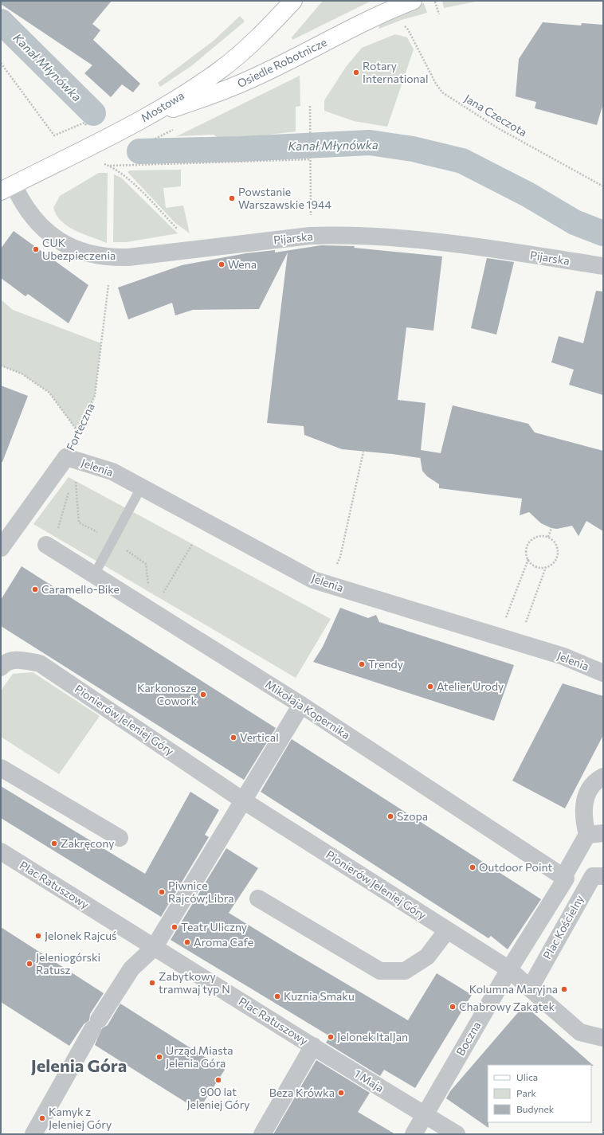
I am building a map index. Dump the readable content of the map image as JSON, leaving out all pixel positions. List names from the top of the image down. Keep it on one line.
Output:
{"streets":{"street":["Osiedle Robotnicze","Mostowa","Pijarska","Forteczna","Jelenia","Mikołaja Kopernika","Pionierów Jeleniej Góry","Plac Ratuszowy","Plac Kościelny","Boczna","1 Maja"],"path":["Jana Czeczota"]},"crossings":[["Osiedle Robotnicze","Mostowa"],["Mostowa","Pijarska"],["Forteczna","Jelenia"],["Mikołaja Kopernika","Boczna"],["Pionierów Jeleniej Góry","Boczna"],["Plac Ratuszowy","1 Maja"],["Boczna","1 Maja"]],"districts":["Jelenia Góra"],"water":["Kanał Młynówka"],"places":["Rotary International","Powstanie Warszawskie 1944","CUK Ubezpieczenia","Wena","Caramello-Bike","Trendy","Atelier Urody","Karkonosze Cowork","Vertical","Szopa","Zakręcony","Outdoor Point","Piwnice Rajców;Libra","Teatr Uliczny","Jelonek Rajcuś","Aroma Cafe","Jeleniogórski Ratusz","Zabytkowy tramwaj typ N","Kolumna Maryjna","Kuznia Smaku","Chabrowy Zakątek","Jelonek ItalJan","Urząd Miasta Jelenia Góra","900 lat Jeleniej Góry","Beza Krówka","Kamyk z Jeleniej Góry"],"legend":["Ulica","Park","Budynek"]}
